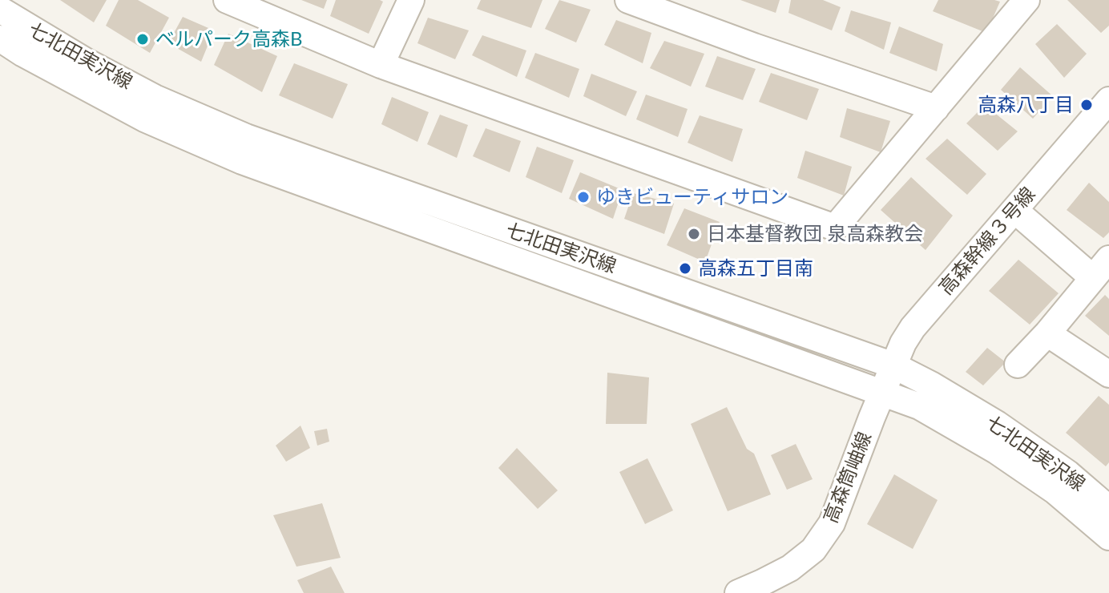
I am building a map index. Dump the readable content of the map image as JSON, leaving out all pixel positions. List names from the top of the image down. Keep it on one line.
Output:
{"streets":{"street":["七北田実沢線","高森幹線３号線","高森筒岫線"]},"crossings":[["七北田実沢線","高森幹線３号線"],["高森幹線３号線","高森筒岫線"]],"places":["ベルパーク高森B","高森八丁目","ゆきビューティサロン","日本基督教団 泉高森教会","高森五丁目南"]}
